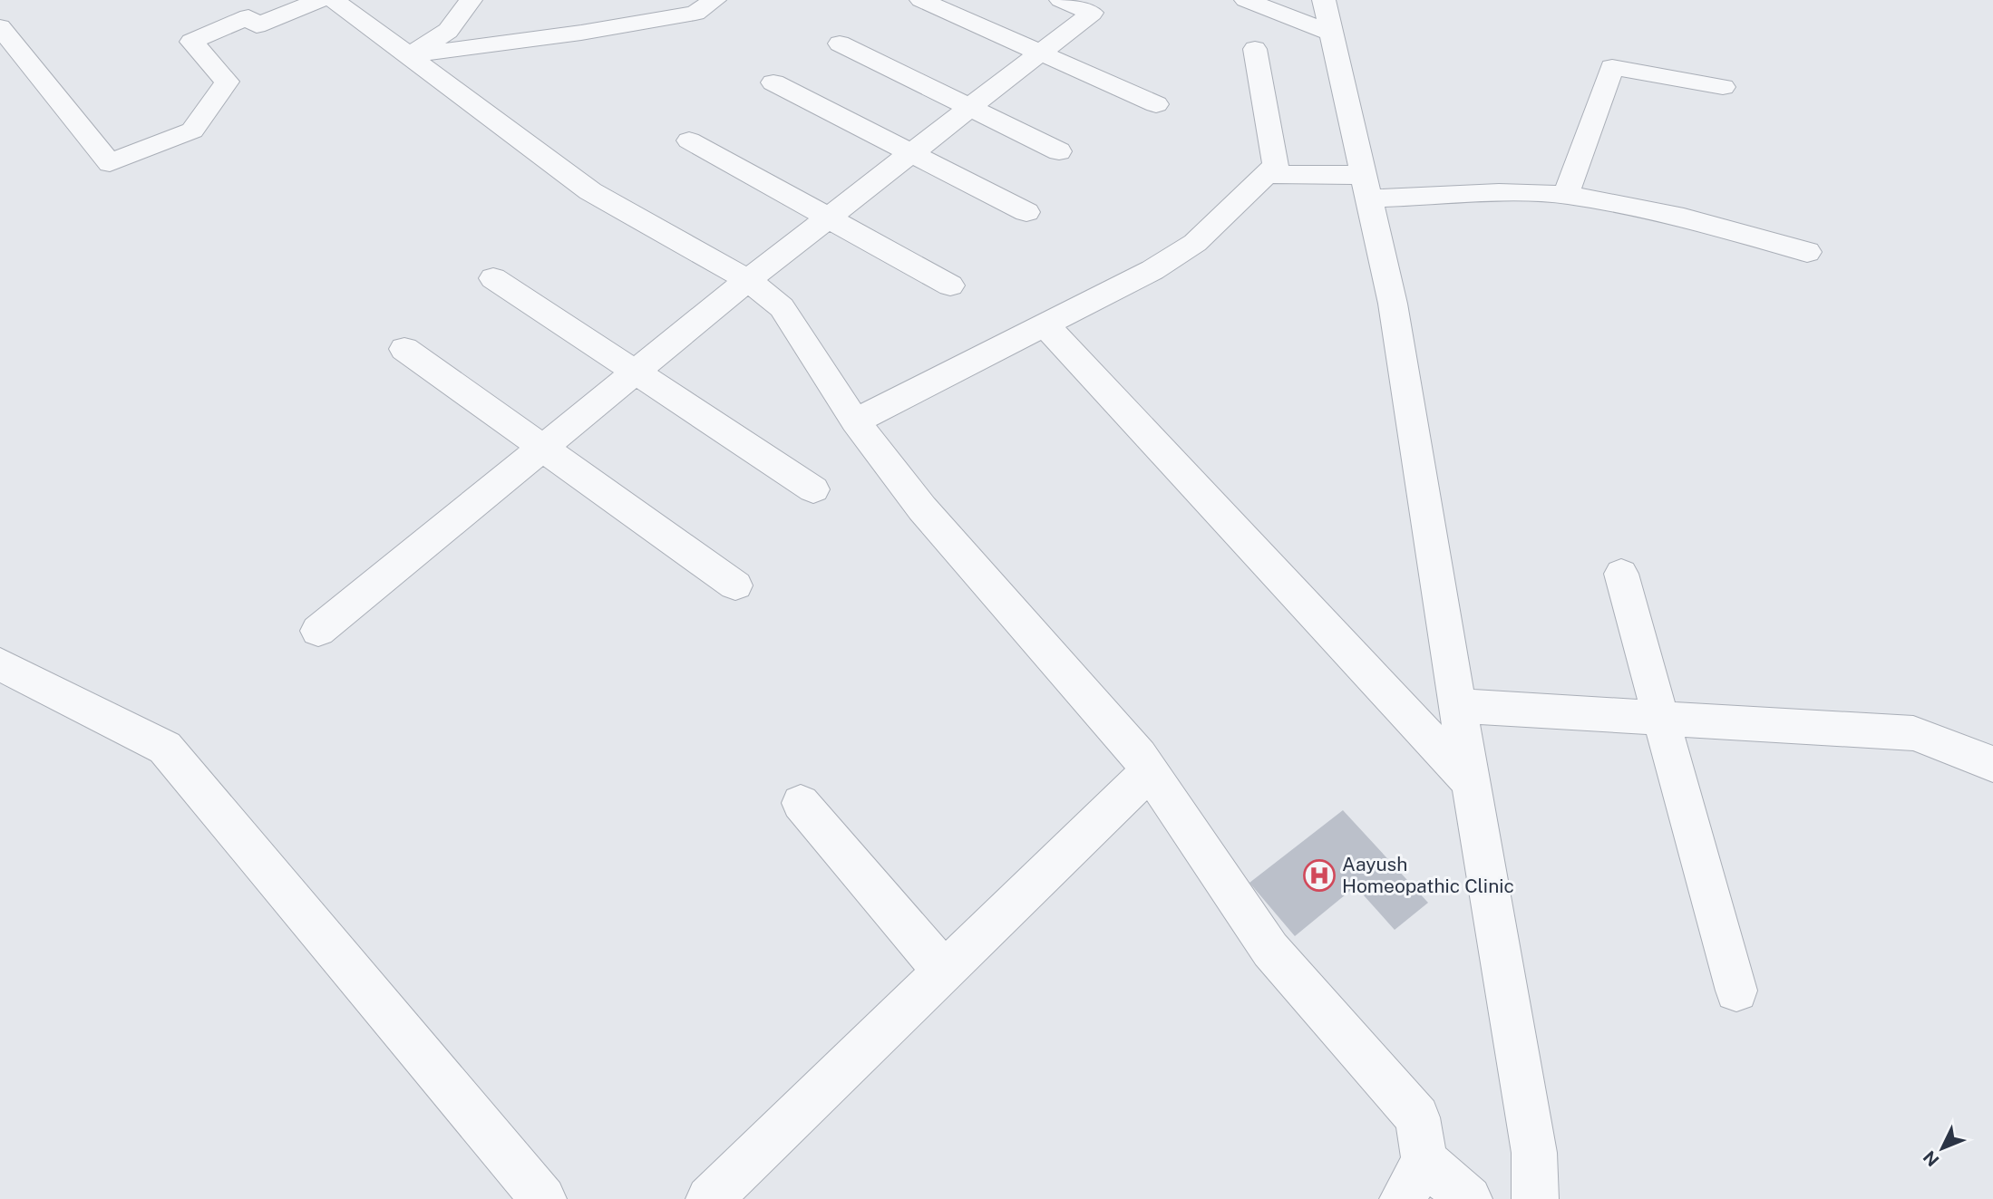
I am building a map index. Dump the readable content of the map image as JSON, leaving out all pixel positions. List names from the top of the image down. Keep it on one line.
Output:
{"places":{"hospital":["Aayush Homeopathic Clinic"]},"north":"bottom left"}
